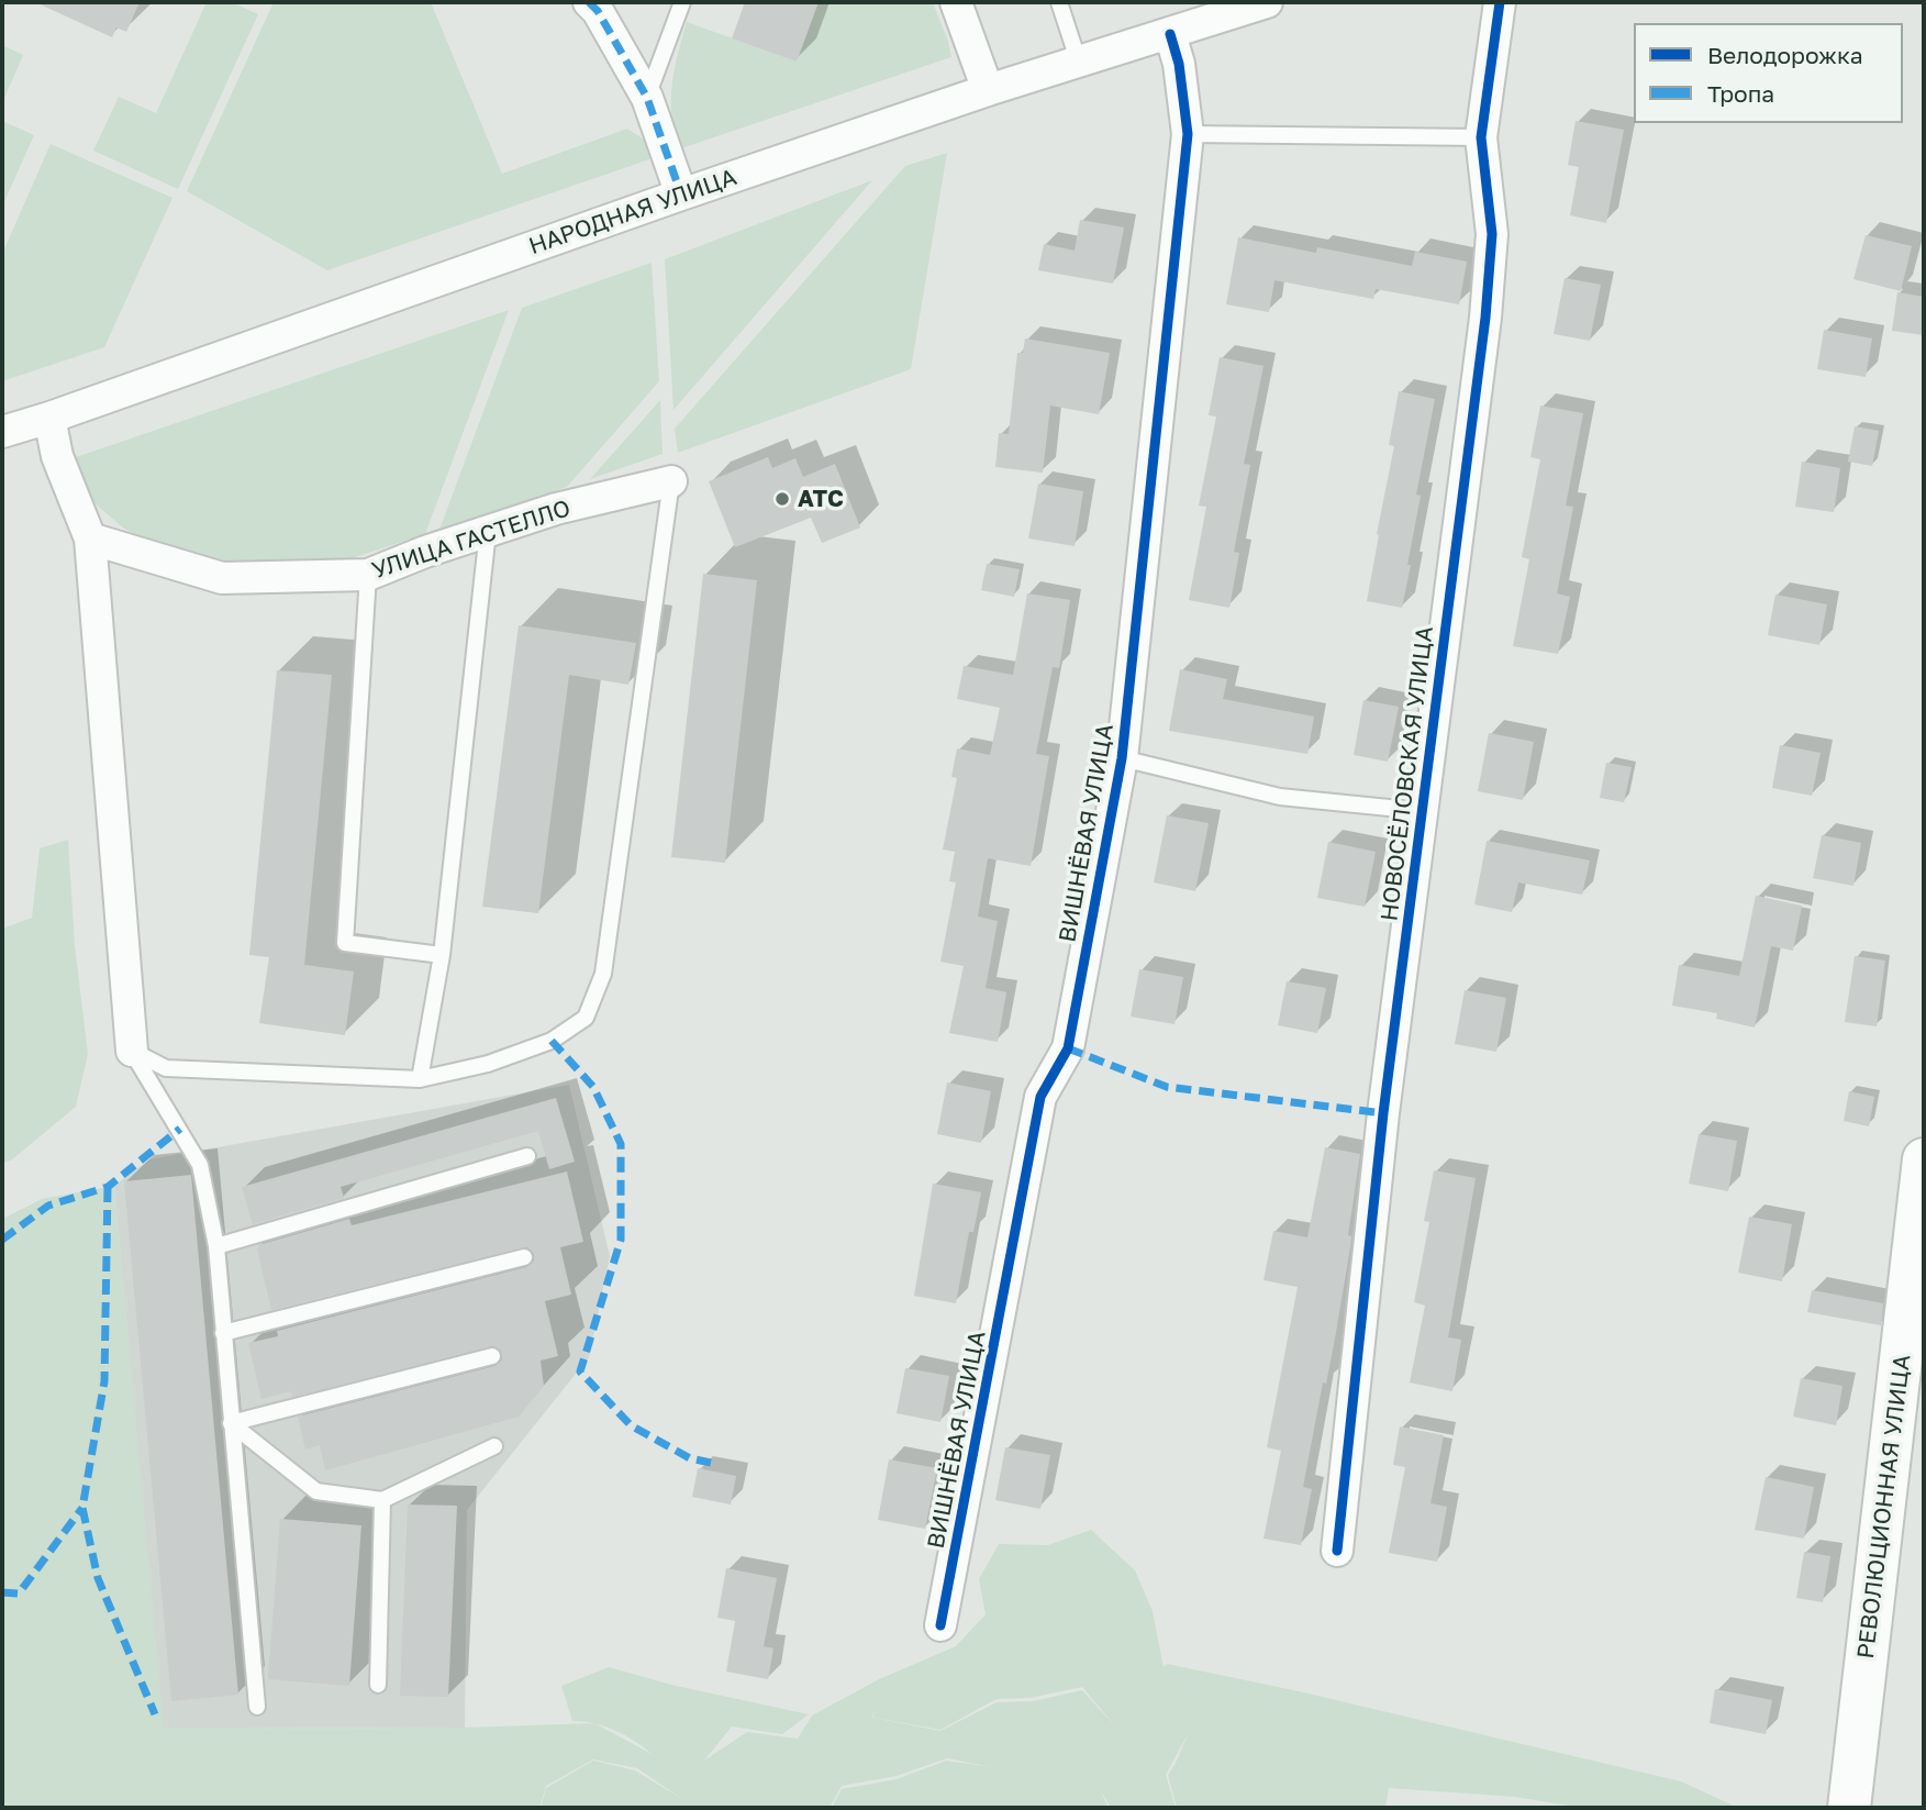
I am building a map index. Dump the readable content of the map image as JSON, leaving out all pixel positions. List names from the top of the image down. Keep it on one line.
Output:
{"streets":{"street":["НАРОДНАЯ УЛИЦА","УЛИЦА ГАСТЕЛЛО","НОВОСЁЛОВСКАЯ УЛИЦА","ВИШНЁВАЯ УЛИЦА","РЕВОЛЮЦИОННАЯ УЛИЦА"]},"crossings":[["НАРОДНАЯ УЛИЦА","ВИШНЁВАЯ УЛИЦА"]],"places":["АТС"],"legend":["Велодорожка","Тропа"]}
